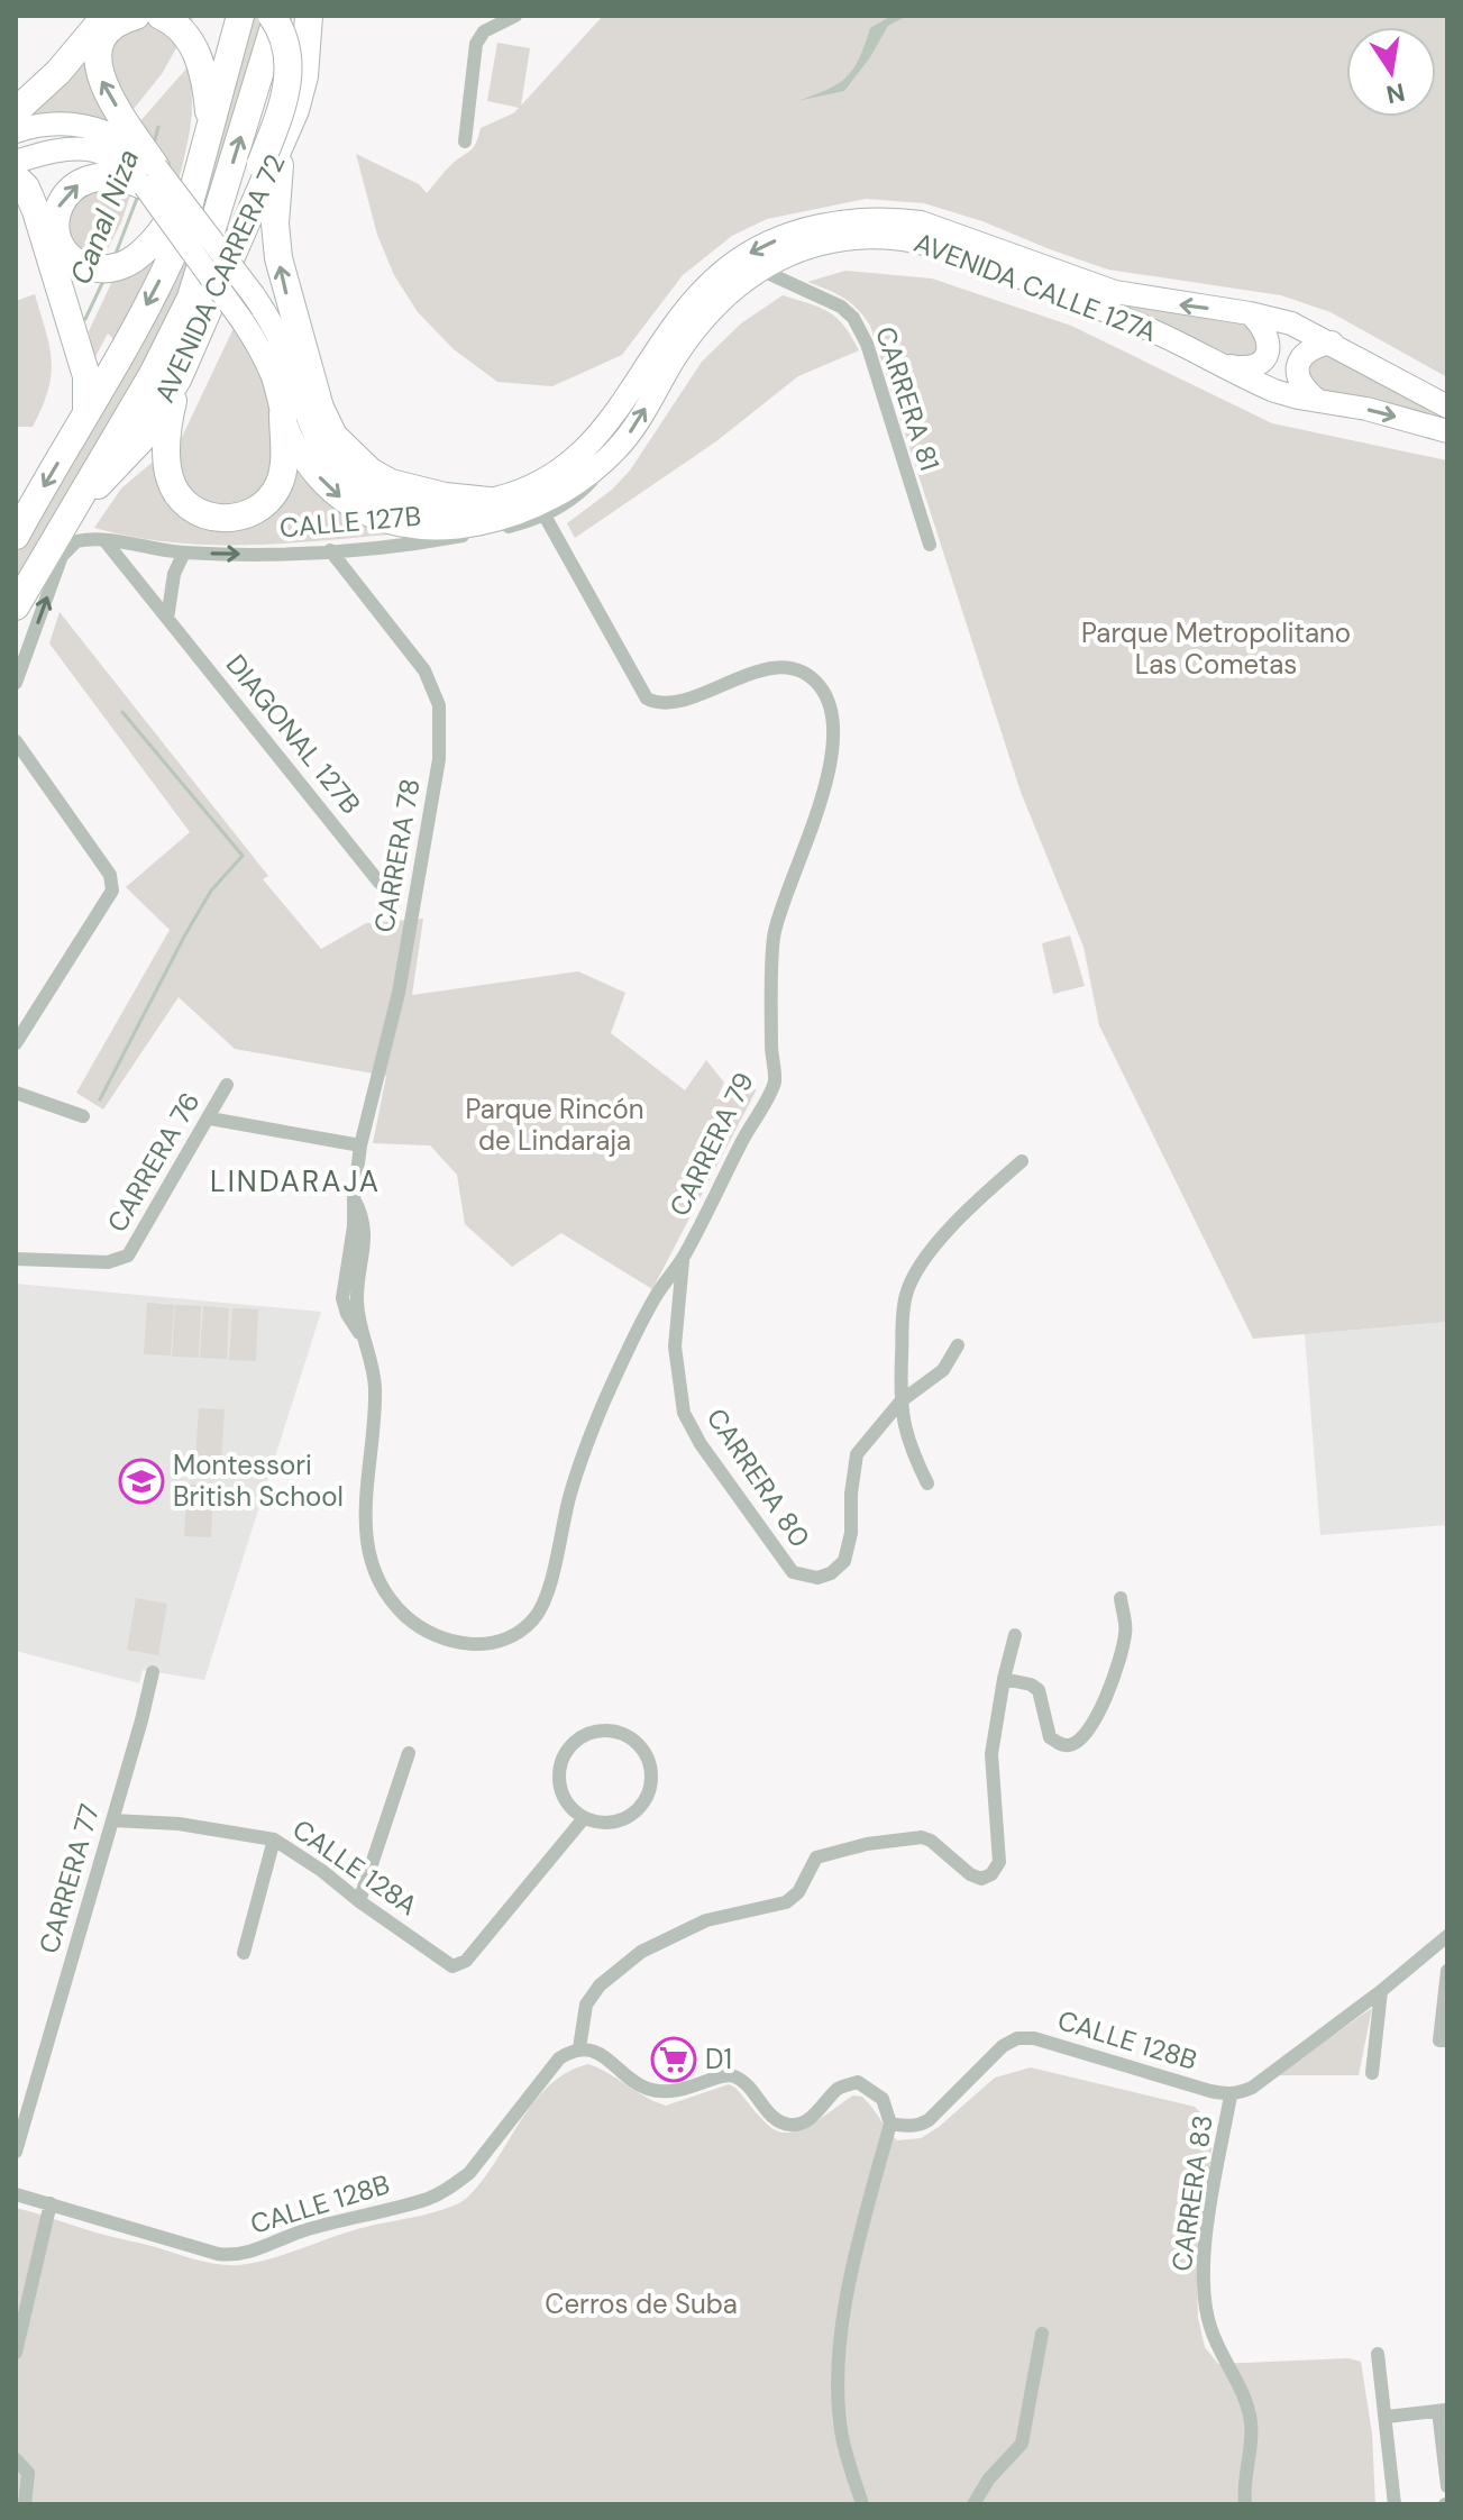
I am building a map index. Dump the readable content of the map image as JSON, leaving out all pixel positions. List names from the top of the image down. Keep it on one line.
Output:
{"streets":{"highway":["AVENIDA CARRERA 72"],"main road":["AVENIDA CALLE 127A"],"street":["CARRERA 81","CALLE 127B","DIAGONAL 127B","CARRERA 78","CARRERA 79","CARRERA 76","CARRERA 80","CALLE 128A","CARRERA 77","CALLE 128B","CARRERA 83"]},"crossings":[["AVENIDA CALLE 127A","CARRERA 81"],["AVENIDA CALLE 127A","CALLE 127B"],["CALLE 127B","DIAGONAL 127B"],["CALLE 127B","CARRERA 78"],["CALLE 127B","CARRERA 79"],["CARRERA 78","CARRERA 79"],["CARRERA 79","CARRERA 80"],["CALLE 128A","CARRERA 77"],["CALLE 128B","CARRERA 83"]],"one_way":["CALLE 127B"],"districts":["LINDARAJA"],"water":["Canal Niza"],"parks":["Parque Metropolitano Las Cometas","Parque Rincón de Lindaraja","Cerros de Suba"],"places":{"school or university":["Montessori British School"],"supermarket":["D1"]},"north":"bottom"}
